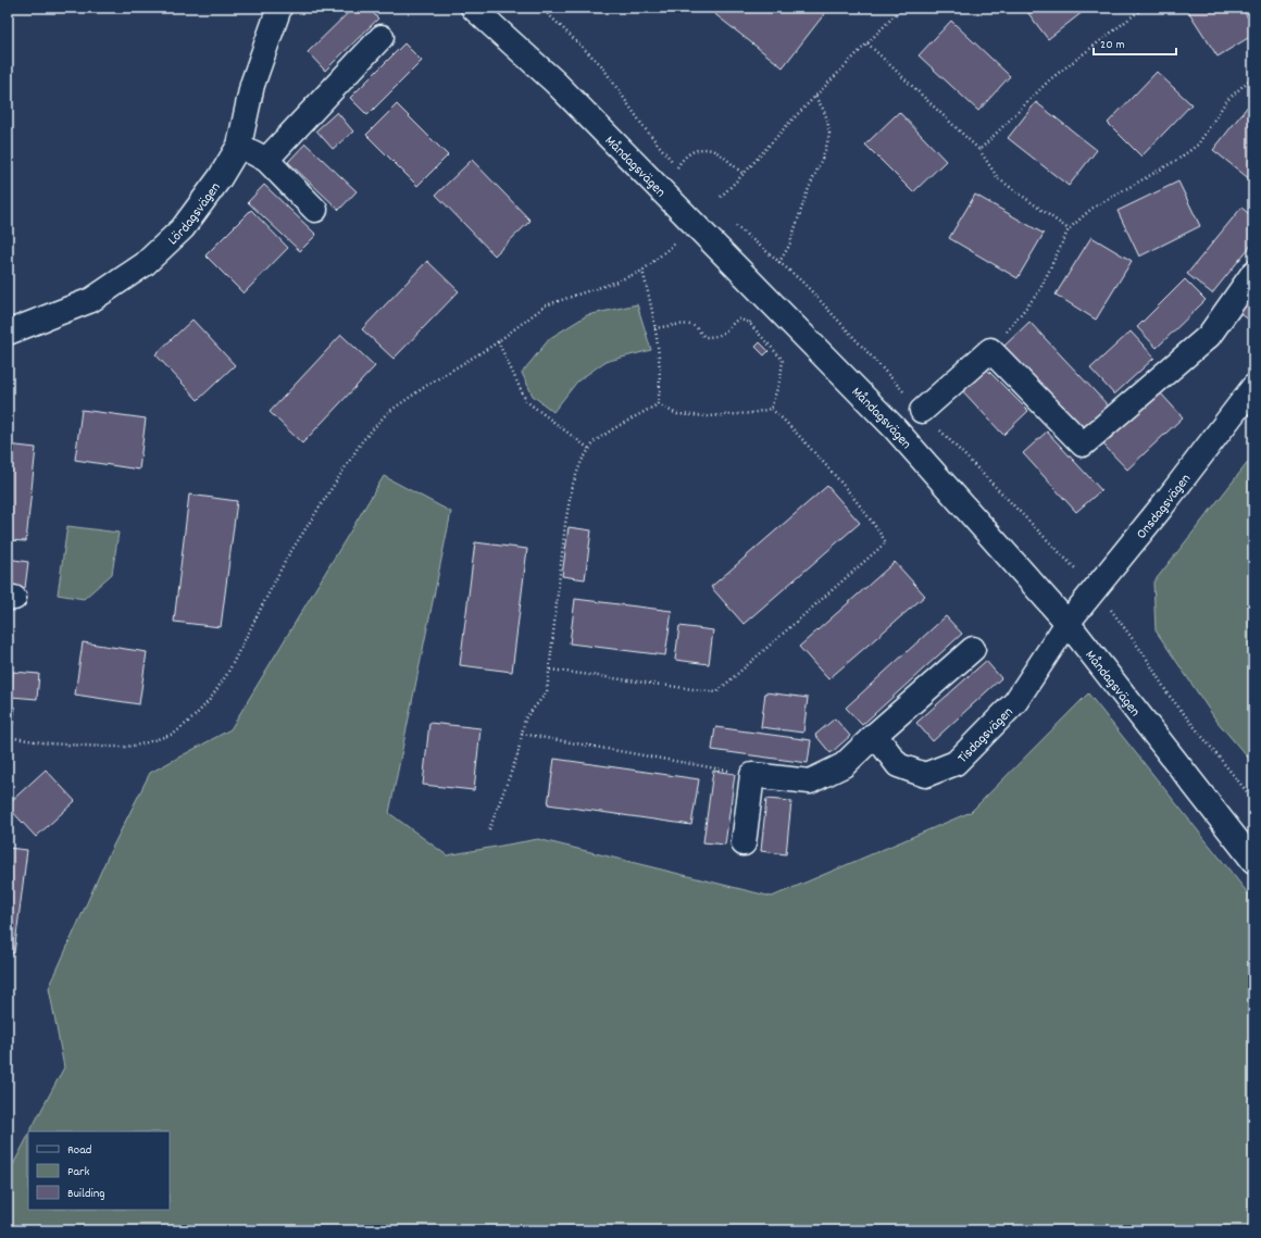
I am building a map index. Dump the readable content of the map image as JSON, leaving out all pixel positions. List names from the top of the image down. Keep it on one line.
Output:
{"streets":{"street":["Måndagsvägen","Lördagsvägen","Onsdagsvägen","Tisdagsvägen"]},"crossings":[["Måndagsvägen","Onsdagsvägen"],["Måndagsvägen","Tisdagsvägen"],["Onsdagsvägen","Tisdagsvägen"]],"legend":["Road","Park","Building"],"scale_bar":"20 m"}
